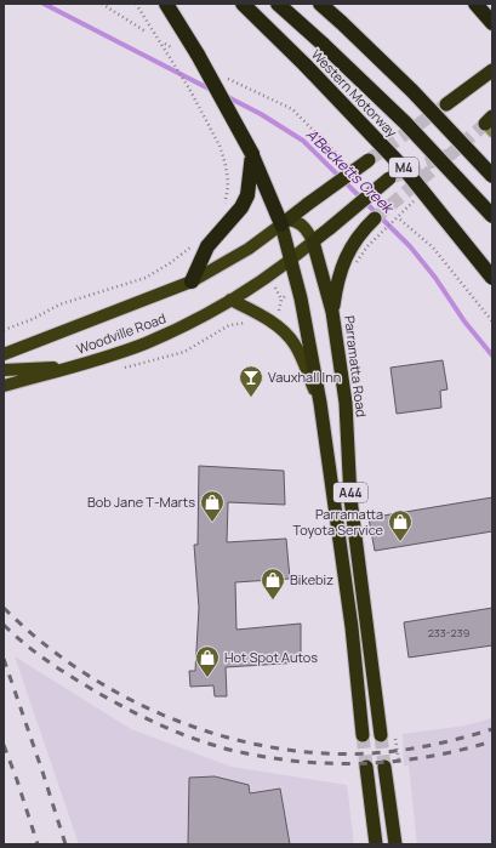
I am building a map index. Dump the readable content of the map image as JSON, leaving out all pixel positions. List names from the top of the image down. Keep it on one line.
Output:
{"streets":{"highway":["Western Motorway","M4","Parramatta Road","A44"],"main road":["Woodville Road"]},"crossings":[["Woodville Road","Parramatta Road"],["Woodville Road","A44"],["Parramatta Road","A44"]],"water":["A'Becketts Creek"],"places":{"bar":["Vauxhall Inn"],"shop":["Bob Jane T-Marts","Parramatta Toyota Service","Bikebiz","Hot Spot Autos"]},"house_numbers":["233-239"]}
